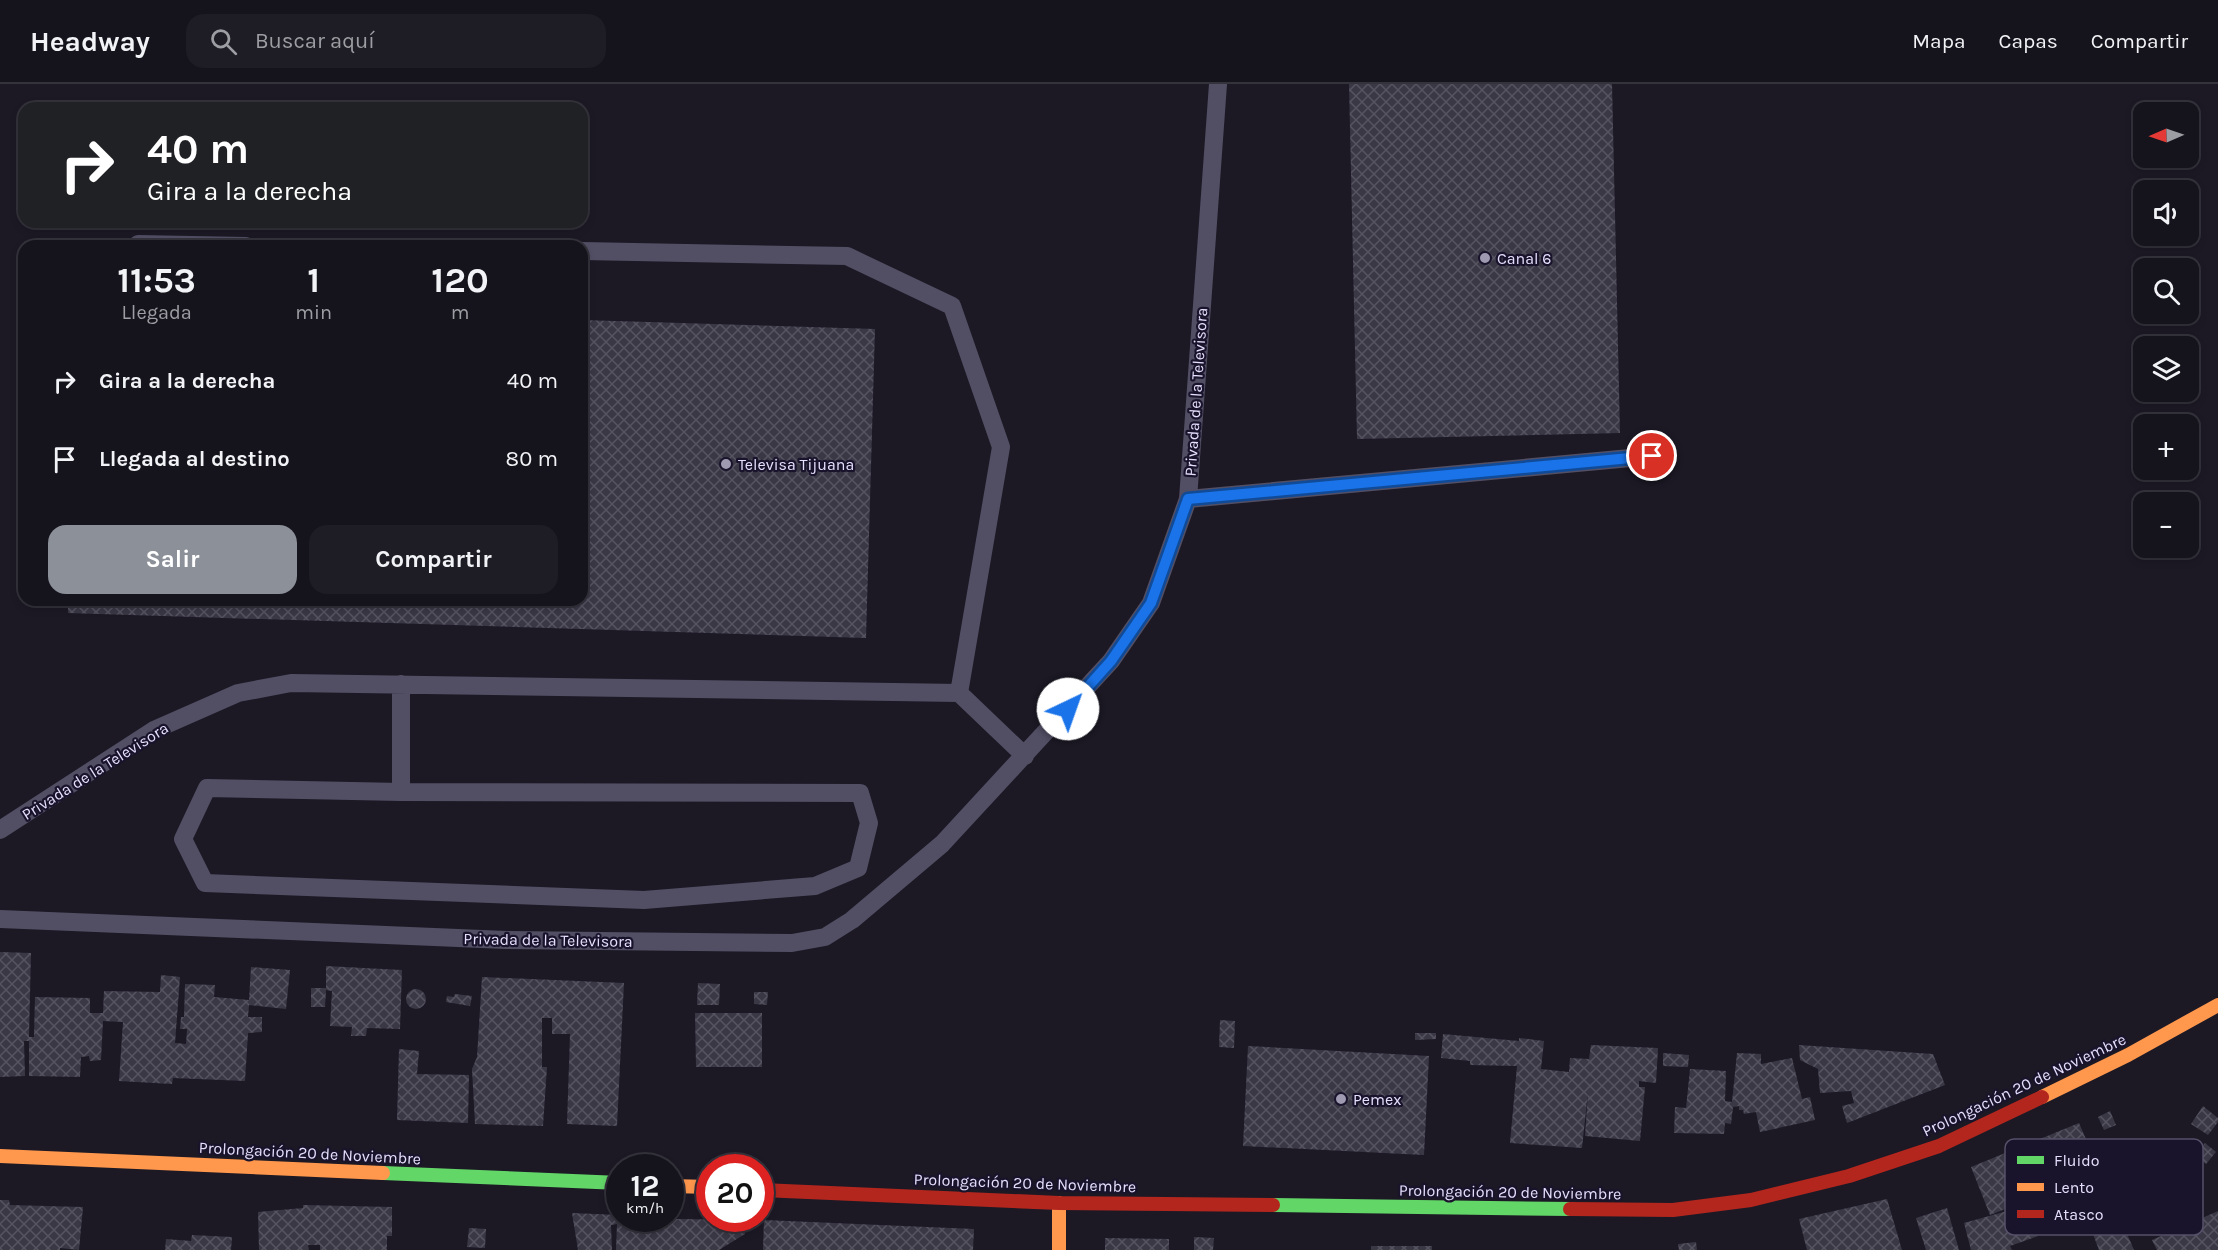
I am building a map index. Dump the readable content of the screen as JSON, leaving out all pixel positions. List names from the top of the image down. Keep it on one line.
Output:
{"streets":{"main road":["Prolongación 20 de Noviembre"],"lane":["Privada de la Televisora"]},"places":["Canal 6","Televisa Tijuana","Pemex"],"legend":["Fluido","Lento","Atasco"],"north":"left","page":{"header":"Headway","search":"Buscar aquí","nav":["Mapa","Capas","Compartir"],"map_buttons":["+","−"],"turn":["40 m","Gira a la derecha"],"eta":["11:53","Llegada","1","min","120","m"],"list":[{"name":"Gira a la derecha","value":"40 m"},{"name":"Llegada al destino","value":"80 m"}],"buttons":["Salir","Compartir"],"speed":"12 km/h","limit":"20"}}
